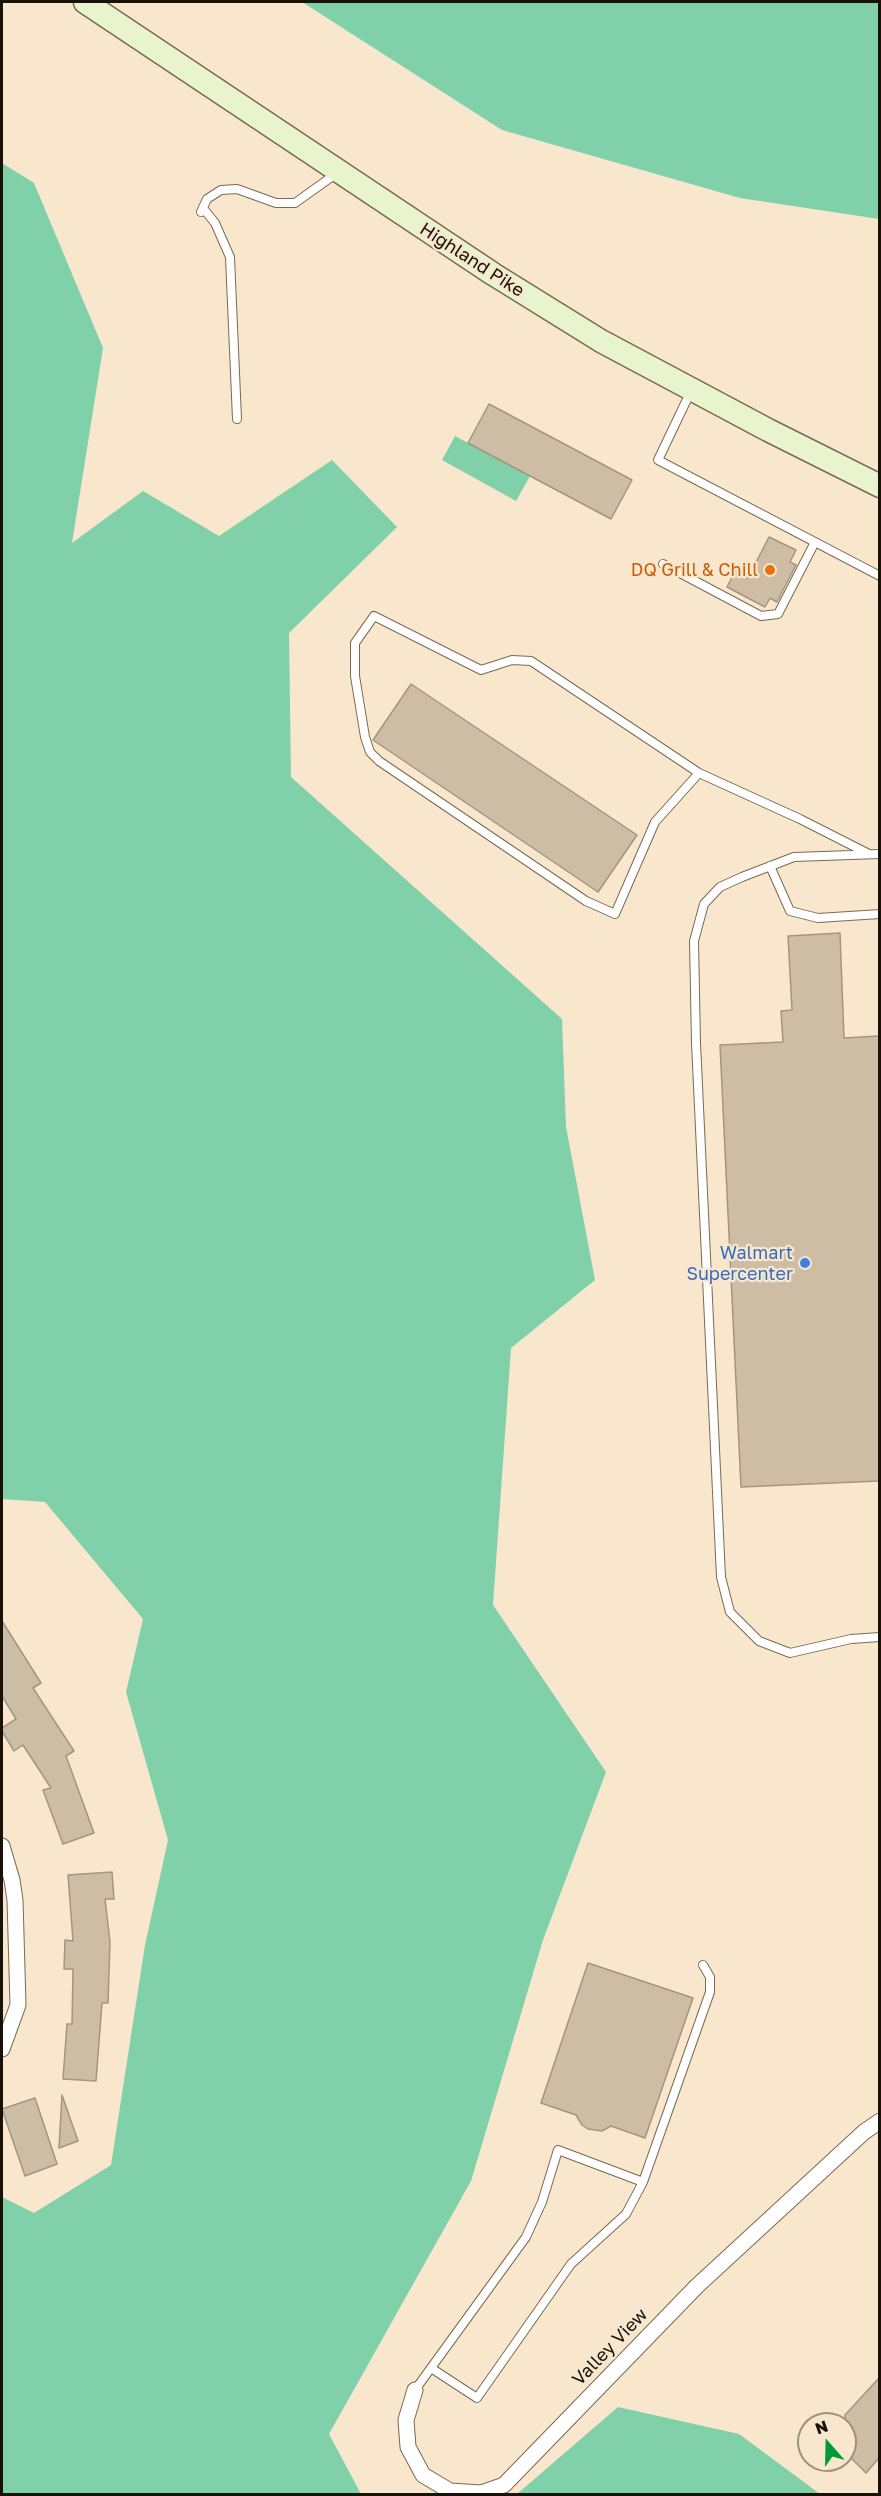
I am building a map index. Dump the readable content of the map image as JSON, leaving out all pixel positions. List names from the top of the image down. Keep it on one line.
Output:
{"streets":{"main road":["Highland Pike"],"street":["Valley View"]},"places":["DQ Grill & Chill","Walmart Supercenter"],"north":"top"}
